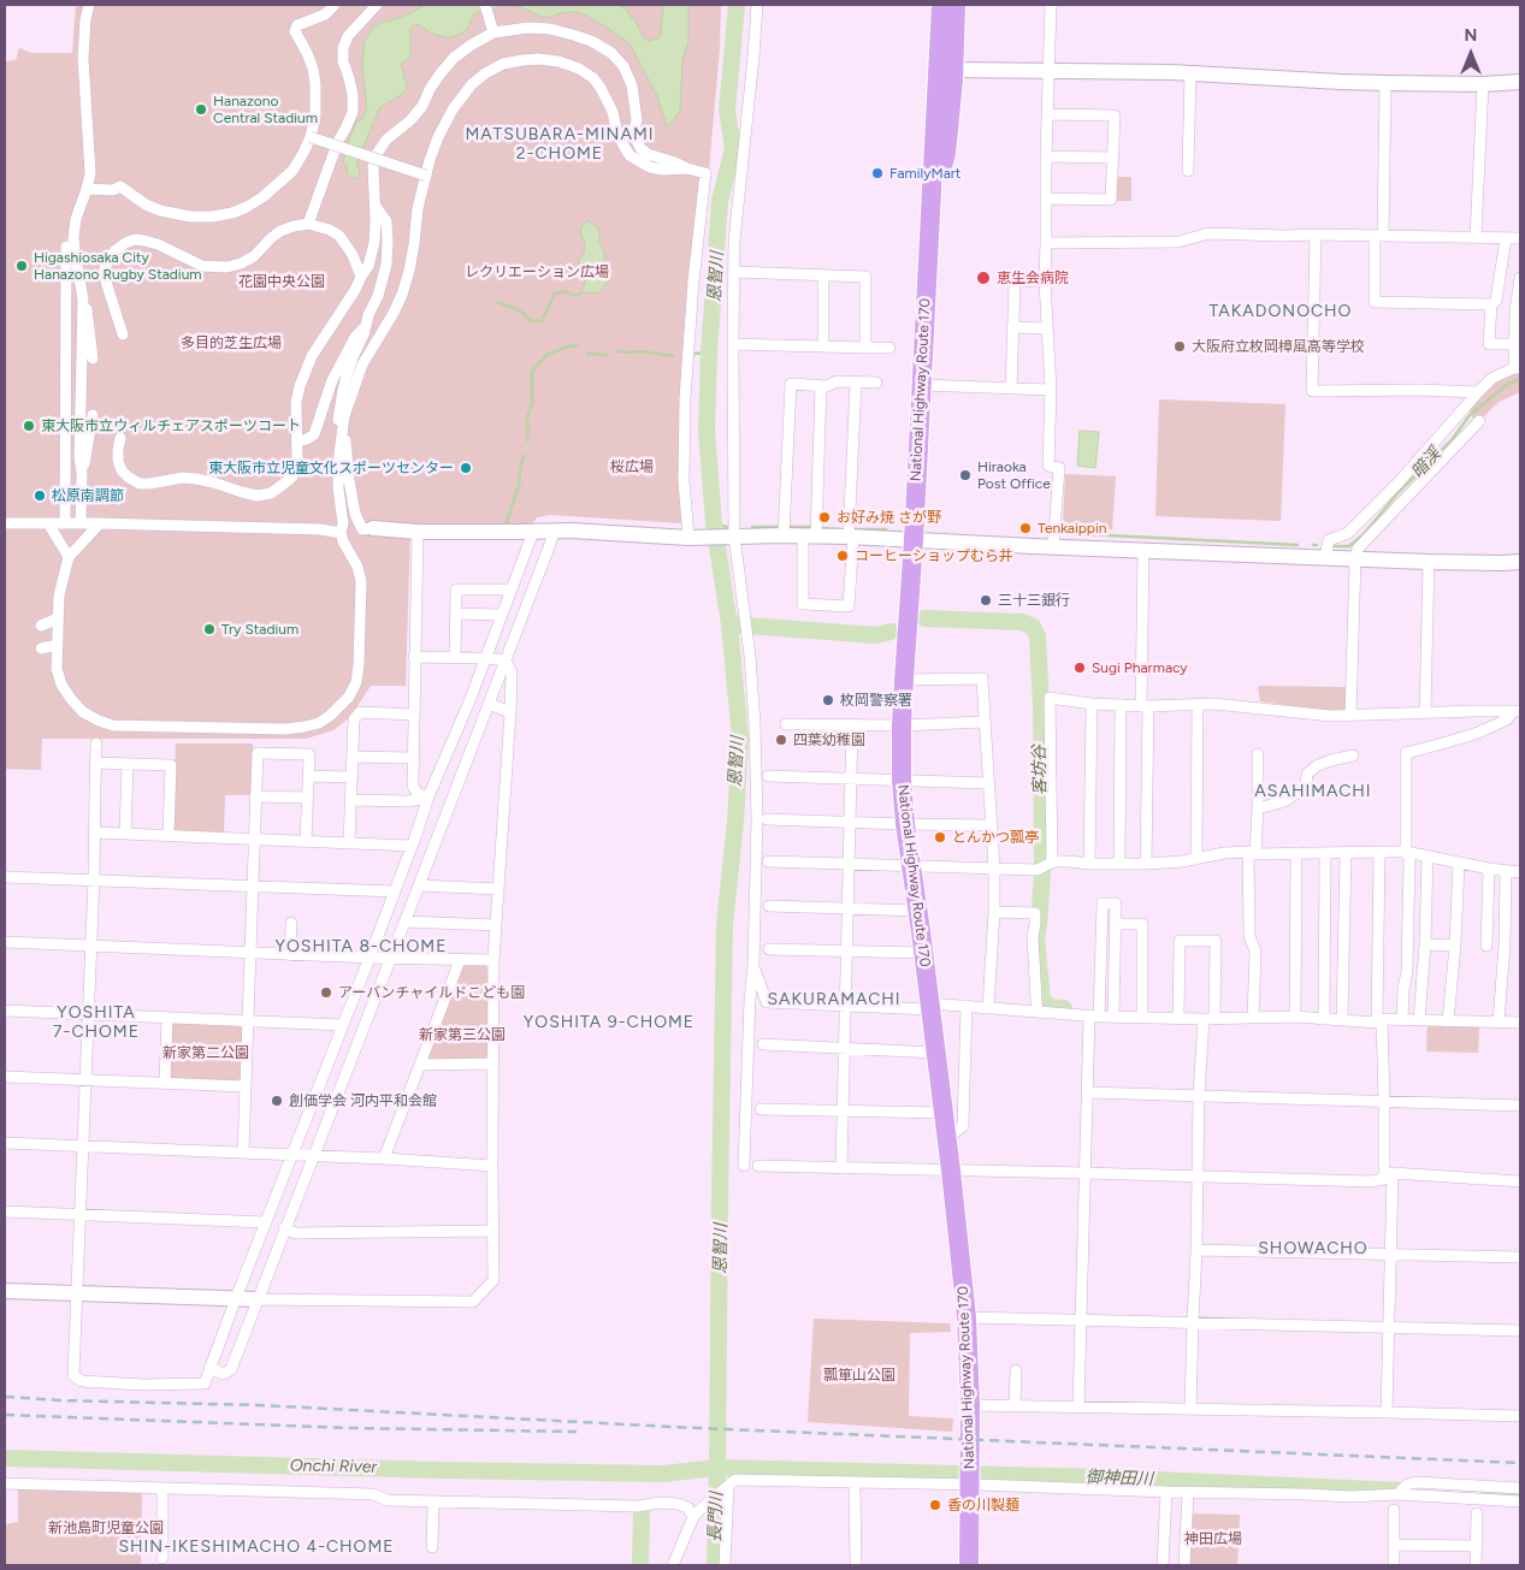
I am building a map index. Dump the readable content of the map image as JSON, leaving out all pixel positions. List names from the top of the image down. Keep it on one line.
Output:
{"streets":{"highway":["National Highway Route 170"]},"districts":["MATSUBARA-MINAMI 2-CHOME","TAKADONOCHO","ASAHIMACHI","YOSHITA 8-CHOME","SAKURAMACHI","YOSHITA 7-CHOME","YOSHITA 9-CHOME","SHOWACHO","SHIN-IKESHIMACHO 4-CHOME"],"water":["恩智川","暗渓","客坊谷","Onchi River","御神田川","長門川"],"parks":["レクリエーション広場","花園中央公園","多目的芝生広場","桜広場","新家第三公園","新家第二公園","瓢箪山公園","新池島町児童公園","神田広場"],"places":["Hanazono Central Stadium","FamilyMart","Higashiosaka City Hanazono Rugby Stadium","恵生会病院","大阪府立枚岡樟風高等学校","東大阪市立ウィルチェアスポーツコート","東大阪市立児童文化スポーツセンター","Hiraoka Post Office","松原南調節","お好み焼 さが野","Tenkaippin","コーヒーショップむら井","三十三銀行","Try Stadium","Sugi Pharmacy","枚岡警察署","四葉幼稚園","とんかつ瓢亭","アーバンチャイルドこども園","創価学会 河内平和会館","香の川製麺"],"north":"top"}
